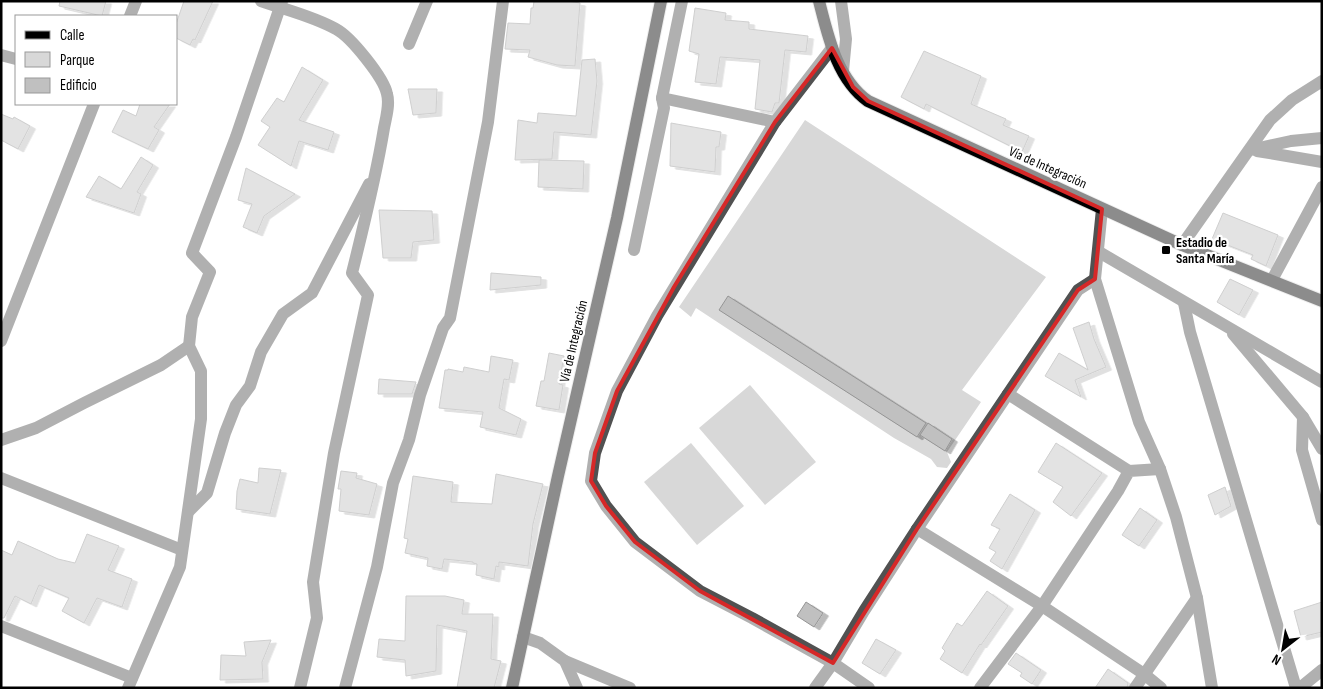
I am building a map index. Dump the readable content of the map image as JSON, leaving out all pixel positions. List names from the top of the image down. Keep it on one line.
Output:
{"streets":{"main road":["Vía de Integración"]},"places":{"transit":["Estadio de Santa María"]},"legend":["Calle","Parque","Edificio"],"north":"bottom left"}
